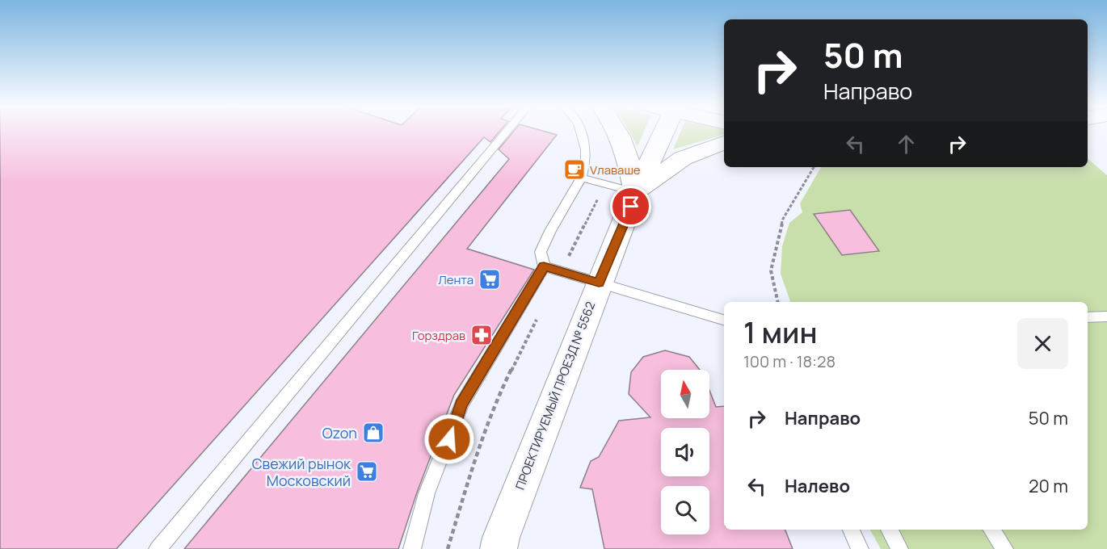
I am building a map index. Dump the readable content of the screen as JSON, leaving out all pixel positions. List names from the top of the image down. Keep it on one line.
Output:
{"streets":{"street":["ПРОЕКТИРУЕМЫЙ ПРОЕЗД № 5562"]},"places":{"cafe":["Vлаваше"],"supermarket":["Лента","Свежий рынок Московский"],"pharmacy":["Горздрав"],"shop":["Ozon"]},"north":"top","page":{"turn":["50 m","Направо"],"heading":["1 мин","100 m · 18:28"],"list":[{"name":"Направо","value":"50 m"},{"name":"Налево","value":"20 m"}]}}
